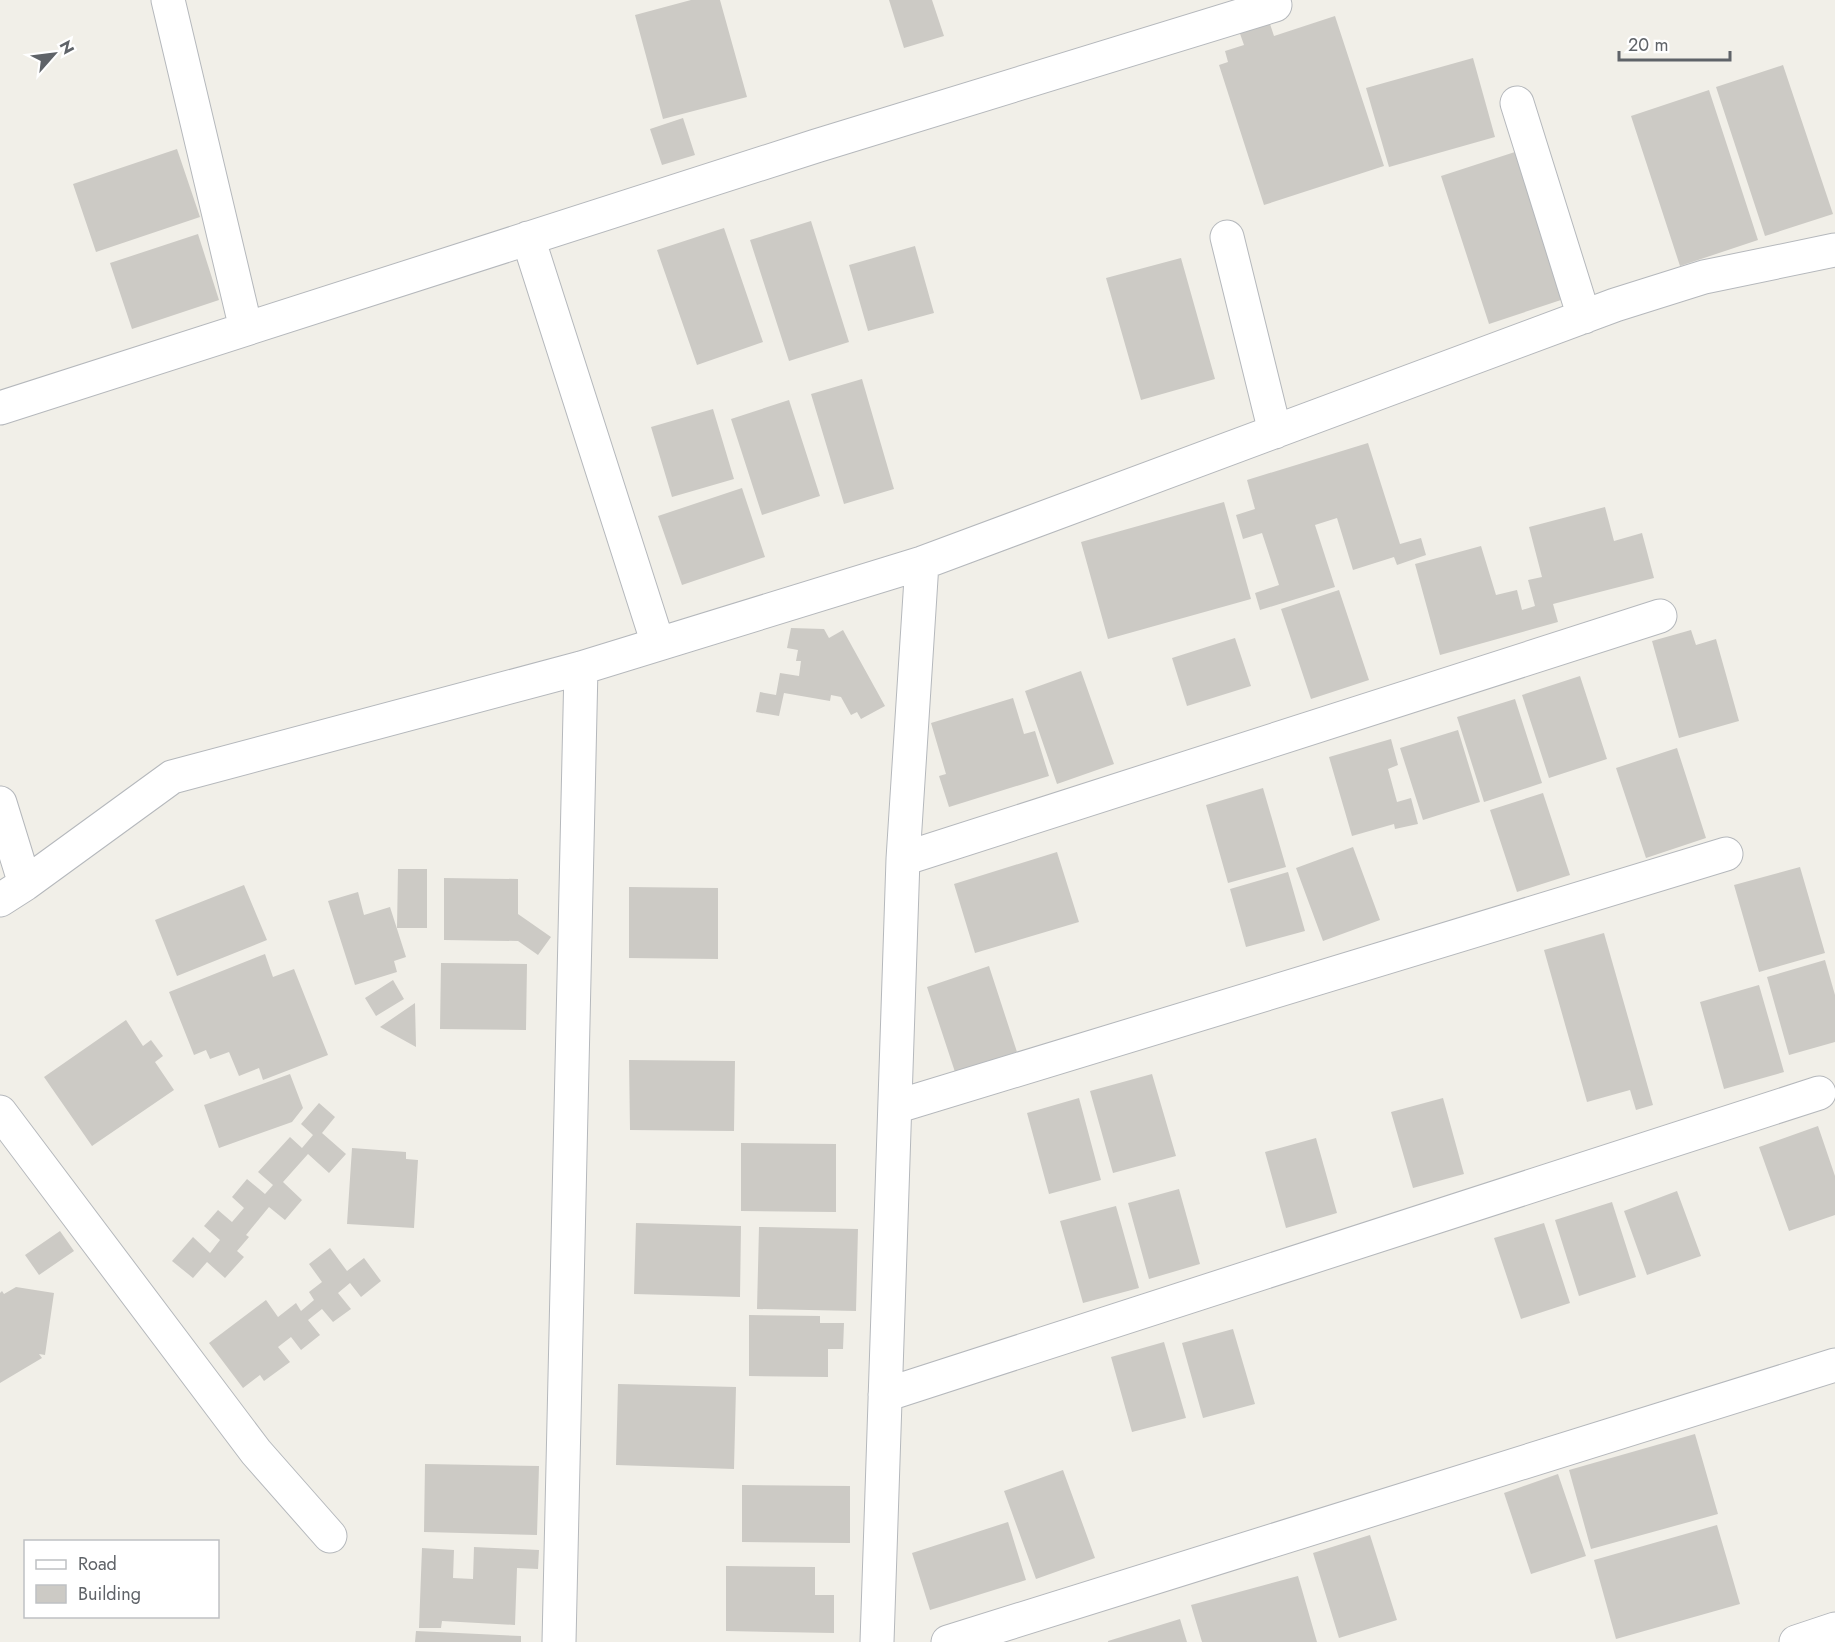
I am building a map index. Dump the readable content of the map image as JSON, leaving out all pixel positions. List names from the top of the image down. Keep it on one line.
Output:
{"legend":["Road","Building"],"scale_bar":"20 m","north":"top right"}
